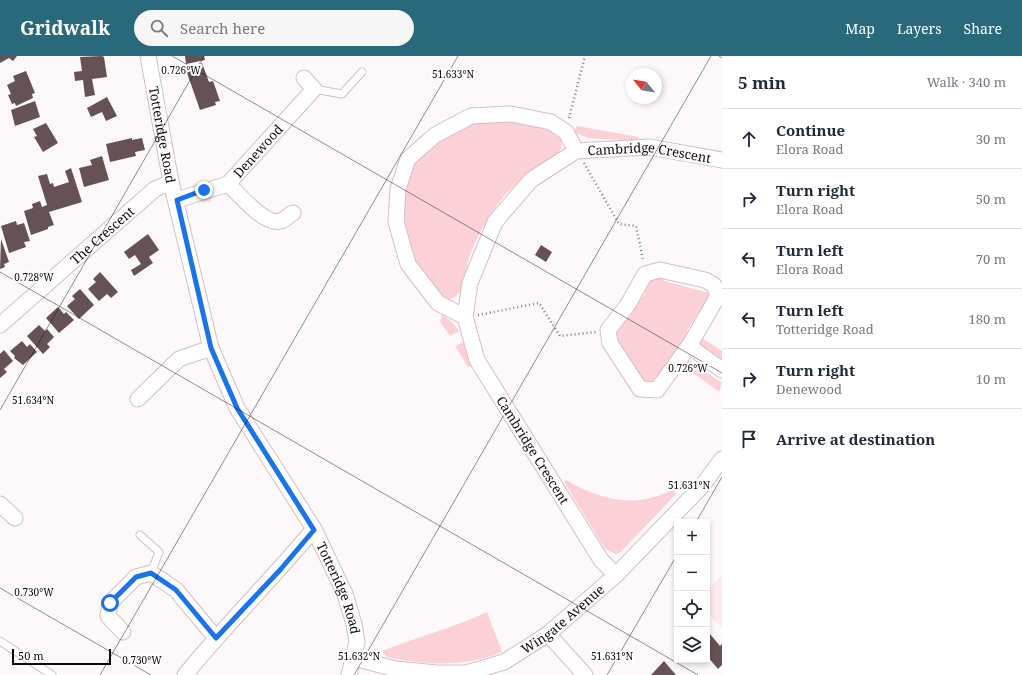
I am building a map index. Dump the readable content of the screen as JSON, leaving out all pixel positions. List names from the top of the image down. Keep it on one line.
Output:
{"streets":{"street":["Totteridge Road","Denewood","Cambridge Crescent","The Crescent","Wingate Avenue"]},"crossings":[["Totteridge Road","Denewood"],["Totteridge Road","The Crescent"],["Totteridge Road","Wingate Avenue"],["Cambridge Crescent","Wingate Avenue"]],"scale_bar":"50 m","north":"top left","page":{"header":"Gridwalk","search":"Search here","nav":["Map","Layers","Share"],"heading":["5 min","Walk · 340 m"],"list":[["Continue","Elora Road","30 m"],["Turn right","Elora Road","50 m"],["Turn left","Elora Road","70 m"],["Turn left","Totteridge Road","180 m"],["Turn right","Denewood","10 m"],"Arrive at destination"],"map_buttons":["+","−"],"scale":"50 m"},"coordinates":["0.726°W","51.633°N","0.728°W","51.634°N","51.631°N","0.730°W","51.632°N"]}
